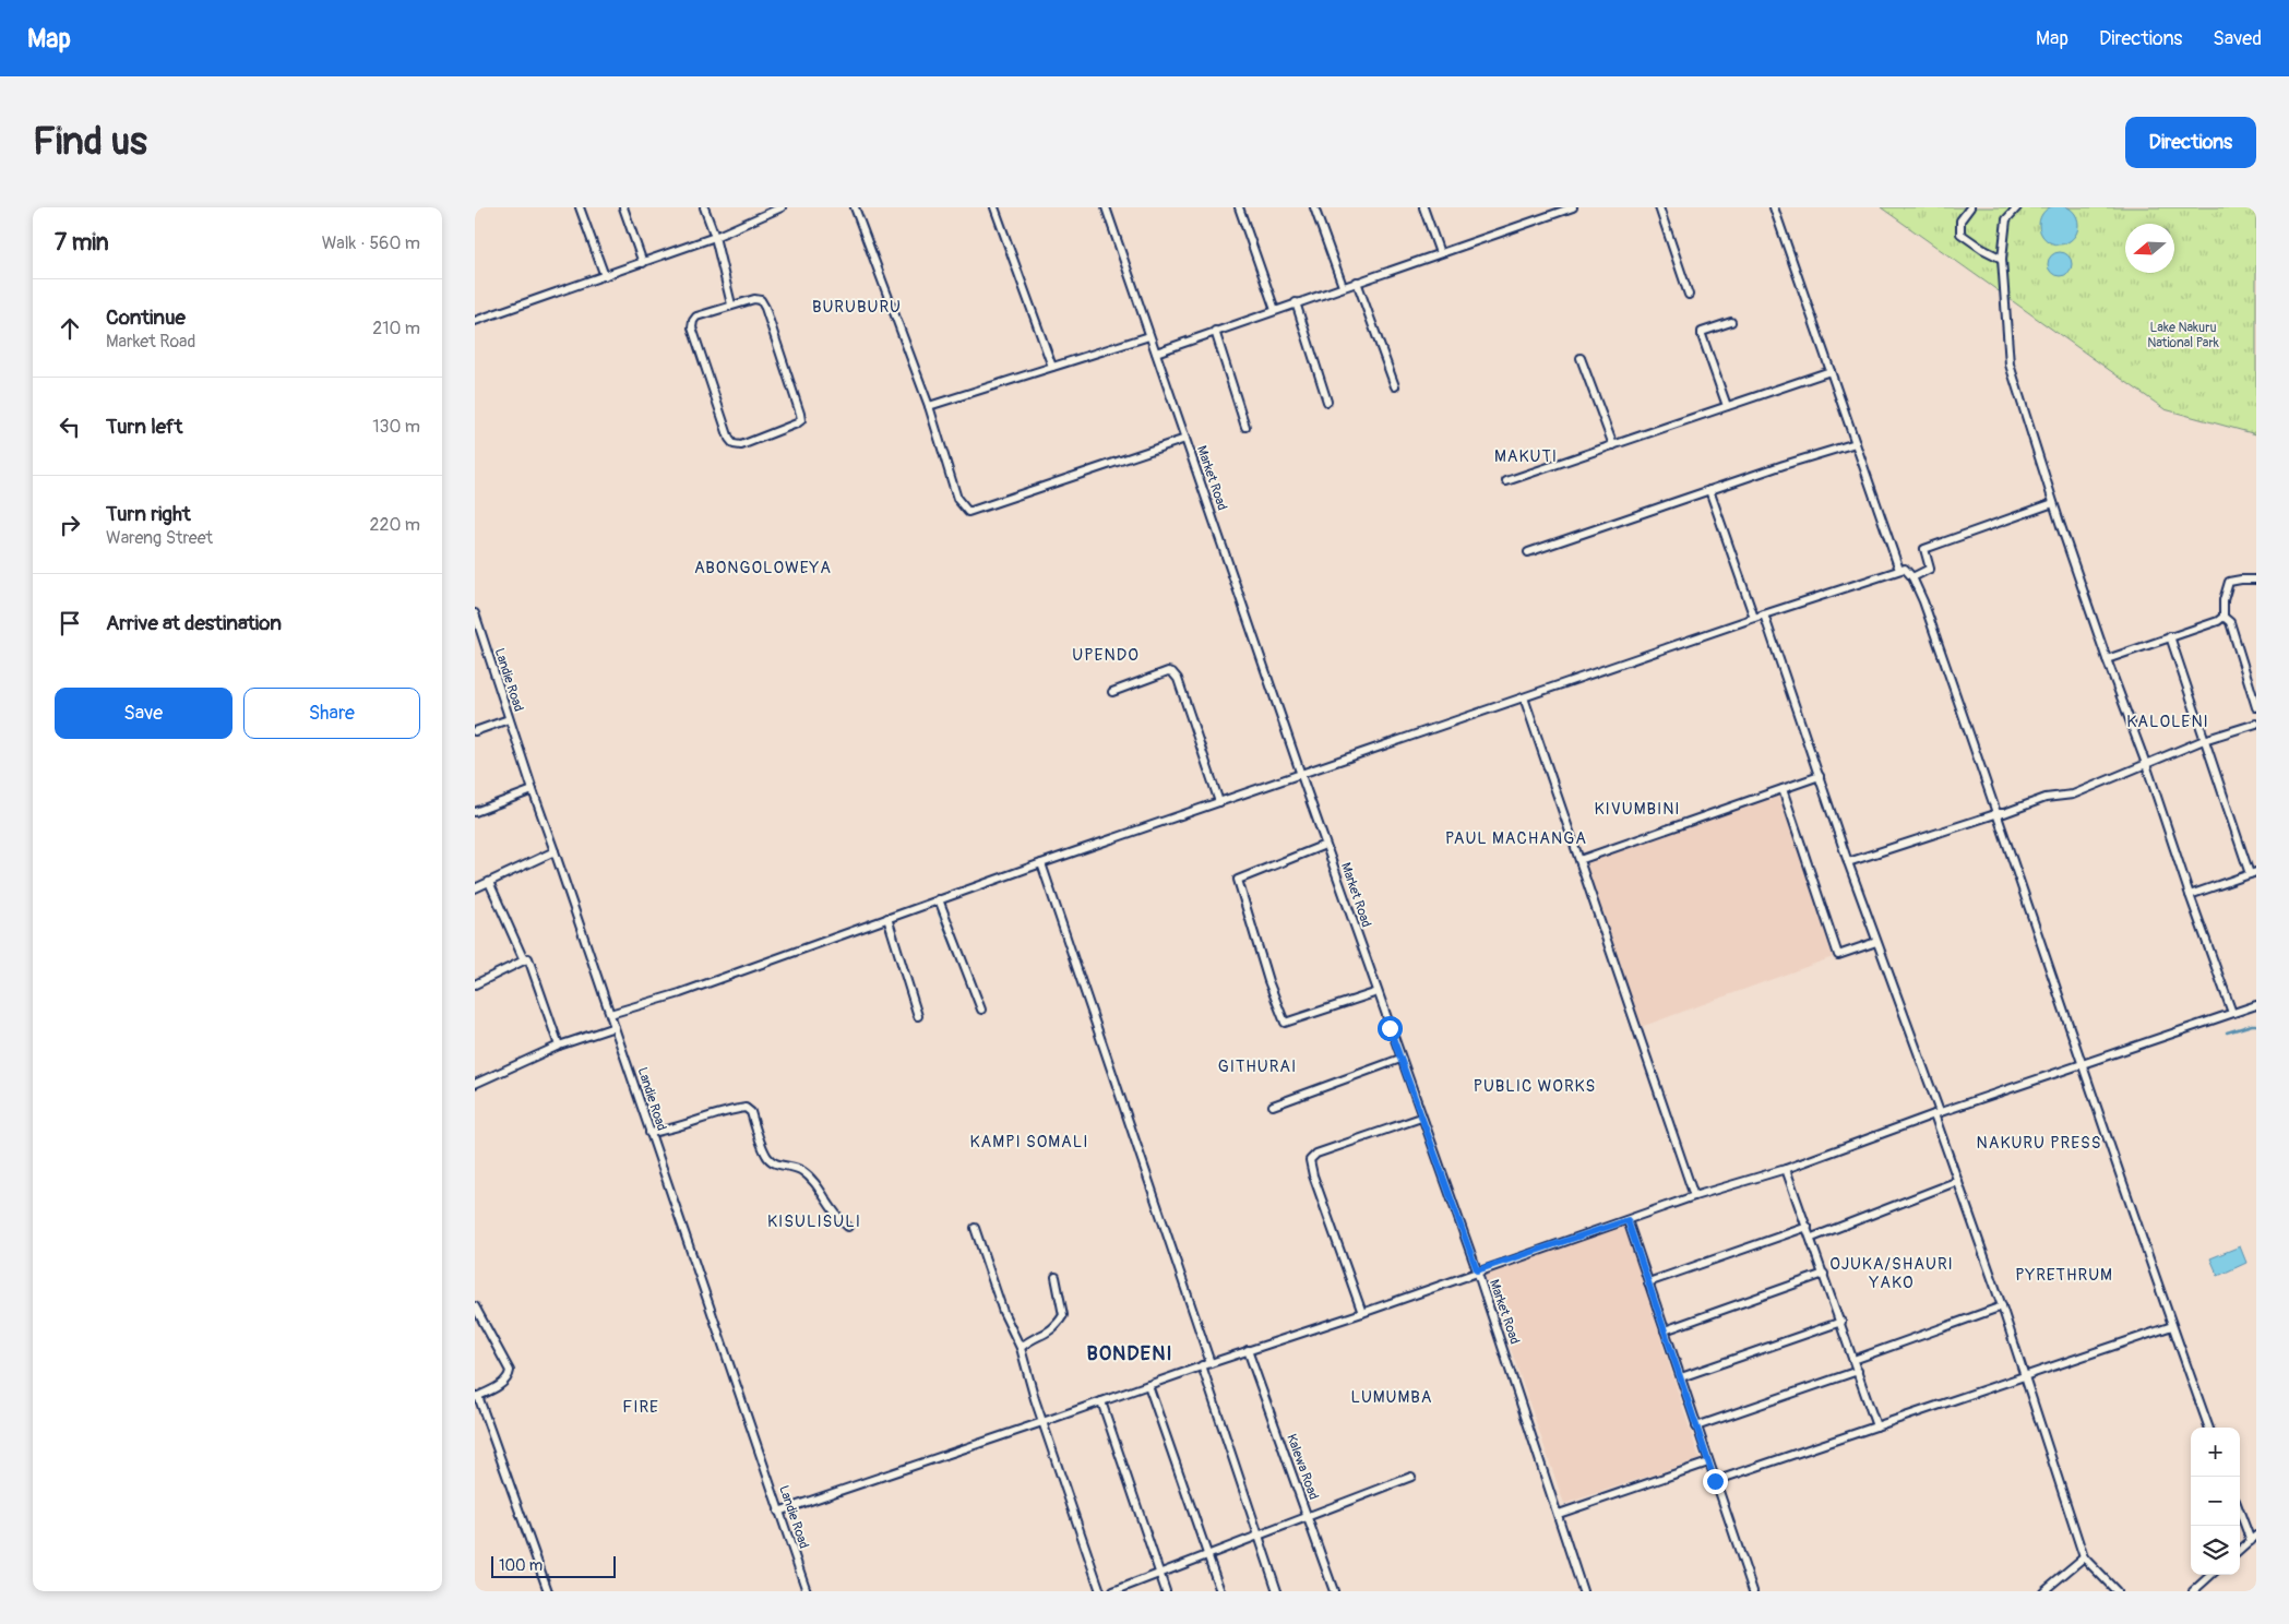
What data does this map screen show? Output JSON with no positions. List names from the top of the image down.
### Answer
{
  "streets": {
    "street": ["Market Road", "Landie Road", "Kalewa Road"]
  },
  "districts": [
    "BURUBURU",
    "MAKUTI",
    "ABONGOLOWEYA",
    "UPENDO",
    "KALOLENI",
    "KIVUMBINI",
    "PAUL MACHANGA",
    "GITHURAI",
    "PUBLIC WORKS",
    "KAMPI SOMALI",
    "NAKURU PRESS",
    "KISULISULI",
    "OJUKA/SHAURI YAKO",
    "PYRETHRUM",
    "BONDENI",
    "LUMUMBA",
    "FIRE"
  ],
  "parks": ["Lake Nakuru National Park"],
  "scale_bar": "100 m",
  "north": "left",
  "page": {
    "header": "Map",
    "nav": ["Map", "Directions", "Saved"],
    "buttons": [
      "Directions",
      ["Save", "Share"]
    ],
    "title": "Find us",
    "heading": ["7 min", "Walk · 560 m"],
    "list": [
      ["Continue", "Market Road", "210 m"],
      ["Turn left", "130 m"],
      ["Turn right", "Wareng Street", "220 m"],
      "Arrive at destination"
    ],
    "map_buttons": ["+", "−"],
    "scale": "100 m"
  }
}
